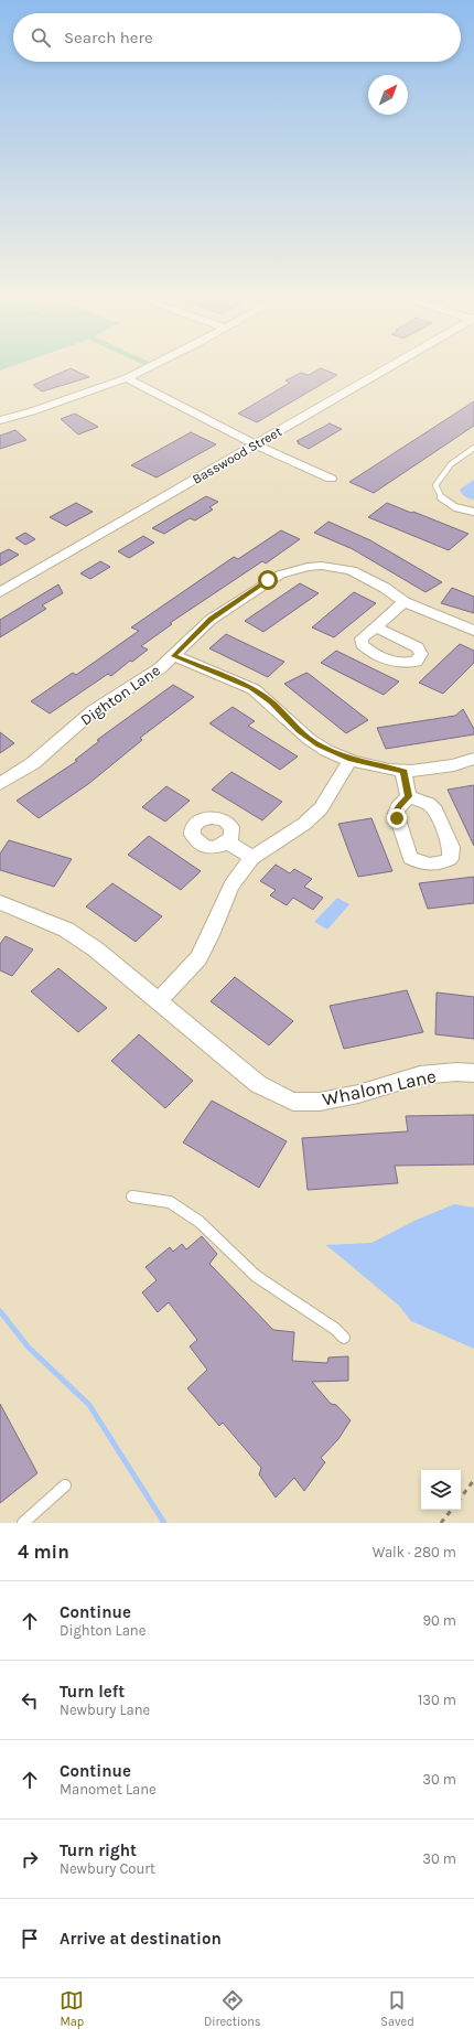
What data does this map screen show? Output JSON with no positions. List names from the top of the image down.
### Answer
{
  "streets": {
    "street": ["Basswood Street", "Dighton Lane", "Whalom Lane"]
  },
  "north": "top right",
  "page": {
    "search": "Search here",
    "heading": ["4 min", "Walk · 280 m"],
    "list": [
      ["Continue", "Dighton Lane", "90 m"],
      ["Turn left", "Newbury Lane", "130 m"],
      ["Continue", "Manomet Lane", "30 m"],
      ["Turn right", "Newbury Court", "30 m"],
      "Arrive at destination"
    ],
    "nav": ["Map", "Directions", "Saved"]
  }
}
